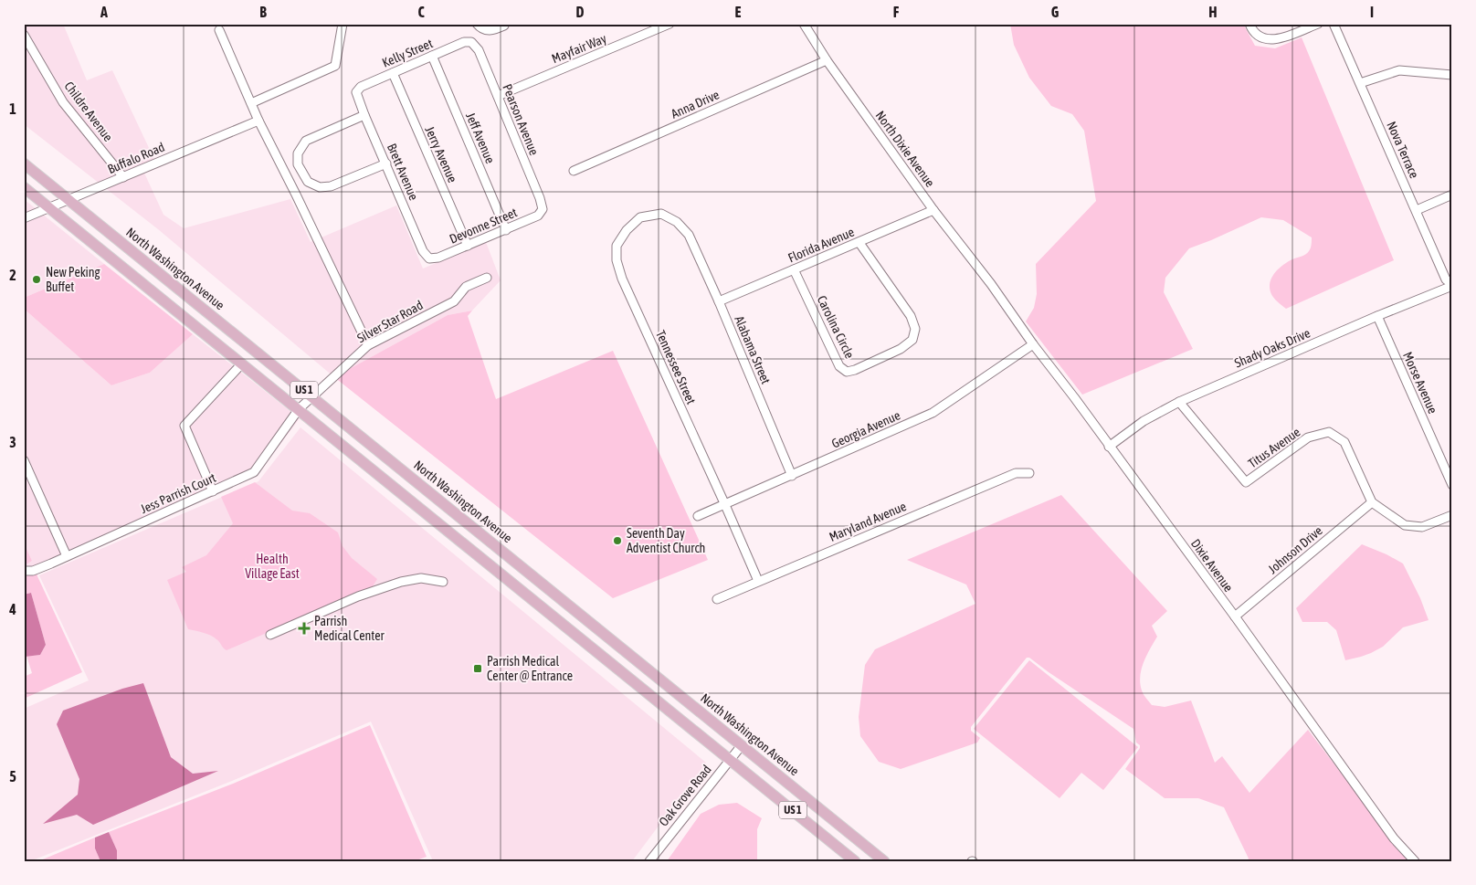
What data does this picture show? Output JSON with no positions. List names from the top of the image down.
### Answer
{
  "streets": {
    "main road": ["North Washington Avenue", "US 1"],
    "street": [
      "Mayfair Way",
      "Kelly Street",
      "Anna Drive",
      "Childre Avenue",
      "Pearson Avenue",
      "Jeff Avenue",
      "North Dixie Avenue",
      "Nova Terrace",
      "Jerry Avenue",
      "Buffalo Road",
      "Brett Avenue",
      "Devonne Street",
      "Florida Avenue",
      "Silver Star Road",
      "Carolina Circle",
      "Shady Oaks Drive",
      "Alabama Street",
      "Tennessee Street",
      "Morse Avenue",
      "Georgia Avenue",
      "Titus Avenue",
      "Jess Parrish Court",
      "Maryland Avenue",
      "Johnson Drive",
      "Dixie Avenue",
      "Oak Grove Road"
    ]
  },
  "crossings": [
    ["Mayfair Way", "Pearson Avenue"],
    ["Kelly Street", "Pearson Avenue"],
    ["Kelly Street", "Jeff Avenue"],
    ["Kelly Street", "Jerry Avenue"],
    ["Kelly Street", "Brett Avenue"],
    ["Anna Drive", "North Dixie Avenue"],
    ["Childre Avenue", "Buffalo Road"],
    ["Pearson Avenue", "Devonne Street"],
    ["Jeff Avenue", "Devonne Street"],
    ["North Dixie Avenue", "Florida Avenue"],
    ["North Dixie Avenue", "Dixie Avenue"],
    ["Nova Terrace", "Shady Oaks Drive"],
    ["Jerry Avenue", "Devonne Street"],
    ["Buffalo Road", "North Washington Avenue"],
    ["Buffalo Road", "US 1"],
    ["Brett Avenue", "Devonne Street"],
    ["Florida Avenue", "Carolina Circle"],
    ["Florida Avenue", "Alabama Street"],
    ["North Washington Avenue", "Silver Star Road"],
    ["North Washington Avenue", "Jess Parrish Court"],
    ["North Washington Avenue", "Oak Grove Road"],
    ["Silver Star Road", "Jess Parrish Court"],
    ["Shady Oaks Drive", "Morse Avenue"],
    ["Shady Oaks Drive", "Titus Avenue"],
    ["Shady Oaks Drive", "Dixie Avenue"],
    ["Alabama Street", "Tennessee Street"],
    ["Alabama Street", "Georgia Avenue"],
    ["Tennessee Street", "Georgia Avenue"],
    ["Tennessee Street", "Maryland Avenue"],
    ["US 1", "Jess Parrish Court"],
    ["US 1", "Oak Grove Road"],
    ["Georgia Avenue", "Dixie Avenue"],
    ["Titus Avenue", "Johnson Drive"],
    ["Johnson Drive", "Dixie Avenue"]
  ],
  "parks": ["Health Village East"],
  "places": {
    "other": ["New Peking Buffet", "Seventh Day Adventist Church"],
    "health": ["Parrish Medical Center"],
    "transit": ["Parrish Medical Center @ Entrance"]
  },
  "grid": {
    "columns": [
      "A",
      "B",
      "C",
      "D",
      "E",
      "F",
      "G",
      "H",
      "I"
    ],
    "rows": [
      "1",
      "2",
      "3",
      "4",
      "5"
    ]
  }
}
